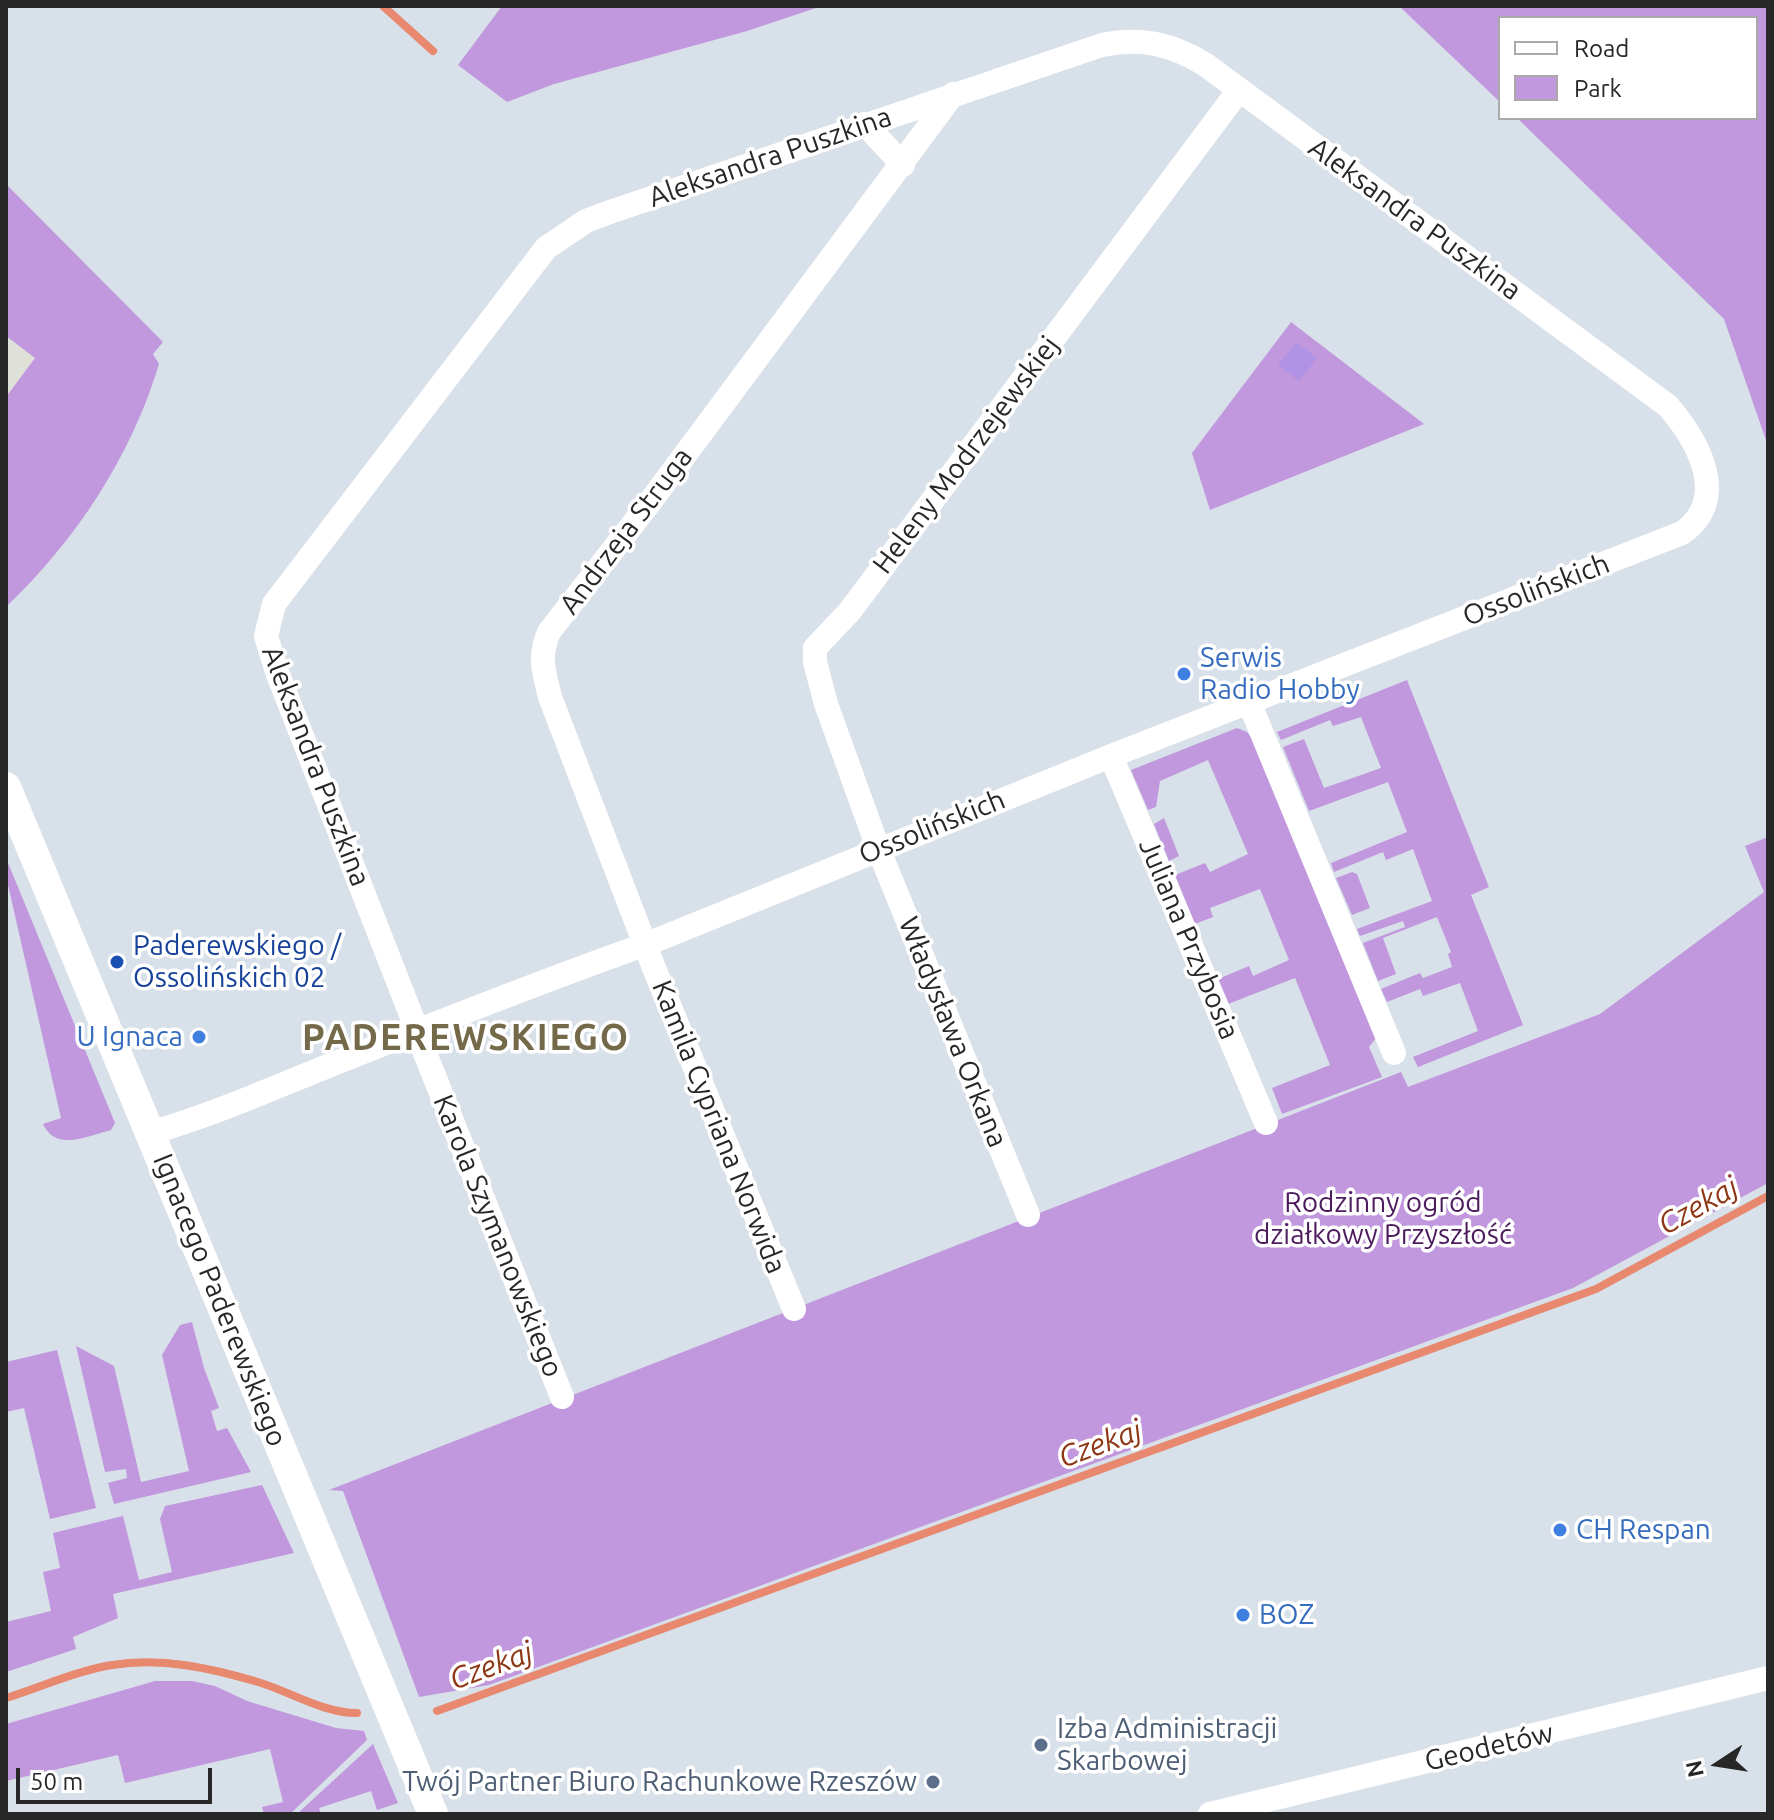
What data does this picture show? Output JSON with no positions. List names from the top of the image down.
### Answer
{
  "streets": {
    "street": [
      "Aleksandra Puszkina",
      "Heleny Modrzejewskiej",
      "Andrzeja Struga",
      "Ossolińskich",
      "Juliana Przybosia",
      "Władysława Orkana",
      "Kamila Cypriana Norwida",
      "Karola Szymanowskiego",
      "Ignacego Paderewskiego",
      "Geodetów"
    ]
  },
  "crossings": [
    ["Aleksandra Puszkina", "Heleny Modrzejewskiej"],
    ["Aleksandra Puszkina", "Andrzeja Struga"],
    ["Aleksandra Puszkina", "Ossolińskich"],
    ["Aleksandra Puszkina", "Karola Szymanowskiego"],
    ["Heleny Modrzejewskiej", "Ossolińskich"],
    ["Heleny Modrzejewskiej", "Władysława Orkana"],
    ["Andrzeja Struga", "Ossolińskich"],
    ["Andrzeja Struga", "Kamila Cypriana Norwida"],
    ["Ossolińskich", "Juliana Przybosia"],
    ["Ossolińskich", "Władysława Orkana"],
    ["Ossolińskich", "Kamila Cypriana Norwida"],
    ["Ossolińskich", "Karola Szymanowskiego"],
    ["Ossolińskich", "Ignacego Paderewskiego"]
  ],
  "districts": ["PADEREWSKIEGO"],
  "water": ["Czekaj"],
  "parks": ["Rodzinny ogród działkowy Przyszłość"],
  "places": [
    "Serwis Radio Hobby",
    "Paderewskiego / Ossolińskich 02",
    "U Ignaca",
    "CH Respan",
    "BOZ",
    "Izba Administracji Skarbowej",
    "Twój Partner Biuro Rachunkowe Rzeszów"
  ],
  "legend": ["Road", "Park"],
  "scale_bar": "50 m",
  "north": "left"
}
